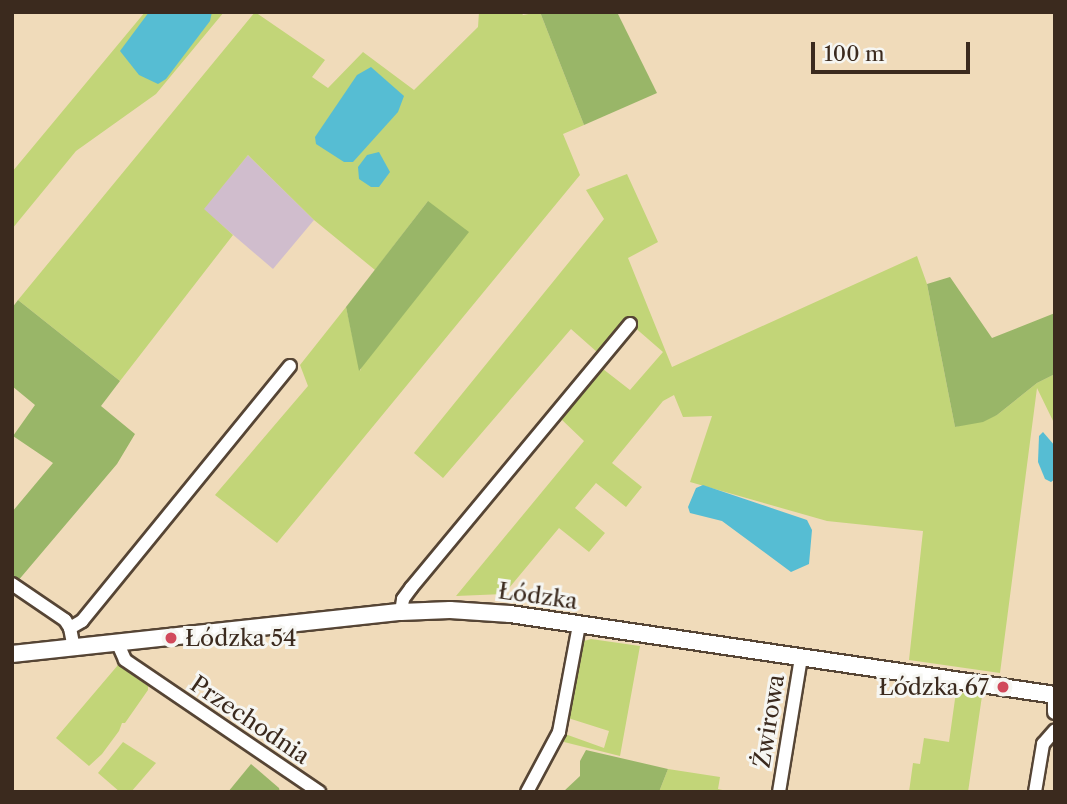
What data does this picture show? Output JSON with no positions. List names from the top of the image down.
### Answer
{
  "streets": {
    "main road": ["Łódzka"],
    "street": ["Przechodnia", "Żwirowa"]
  },
  "crossings": [
    ["Łódzka", "Przechodnia"],
    ["Łódzka", "Żwirowa"]
  ],
  "places": ["Łódzka 54", "Łódzka 67"],
  "scale_bar": "100 m"
}
